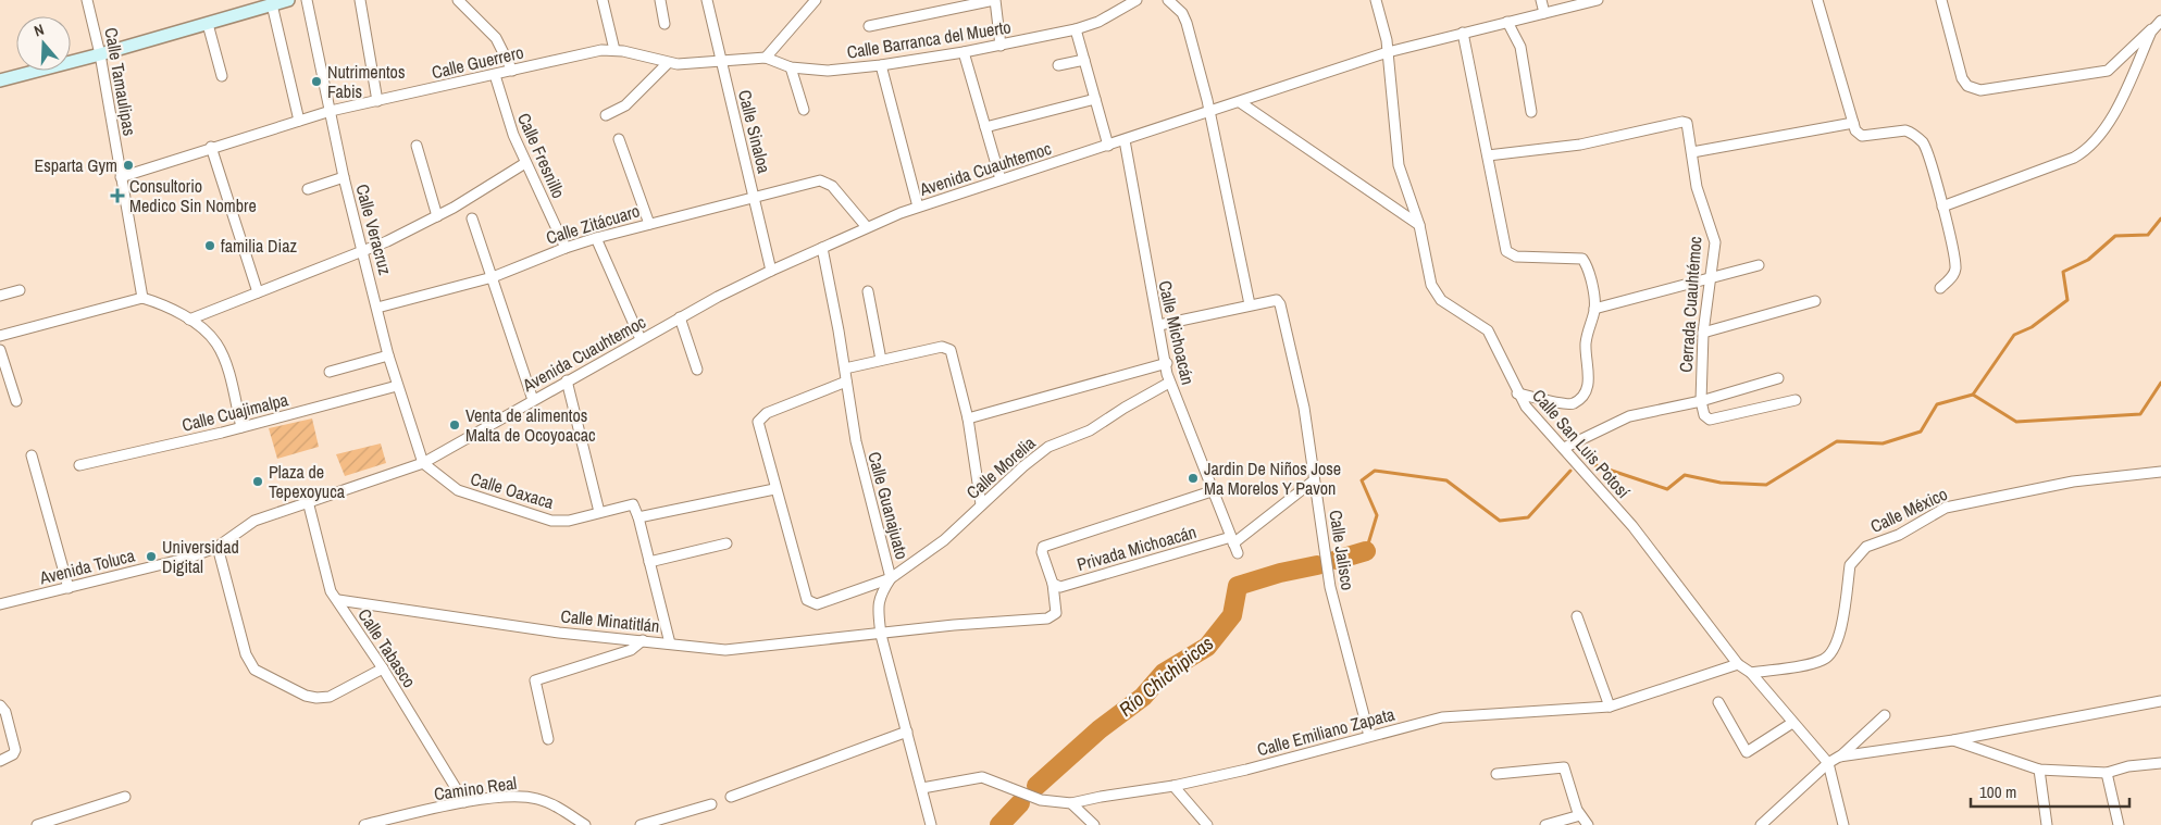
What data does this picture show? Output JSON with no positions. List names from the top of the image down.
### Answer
{
  "streets": {
    "street": [
      "Calle Barranca del Muerto",
      "Calle Guerrero",
      "Calle Tamaulipas",
      "Calle Sinaloa",
      "Calle Fresnillo",
      "Avenida Cuauhtemoc",
      "Calle Zitácuaro",
      "Calle Veracruz",
      "Cerrada Cuauhtémoc",
      "Calle Michoacán",
      "Calle Cuajimalpa",
      "Calle San Luis Potosí",
      "Calle Morelia",
      "Calle Oaxaca",
      "Calle Guanajuato",
      "Calle México",
      "Privada Michoacán",
      "Calle Jalisco",
      "Avenida Toluca",
      "Calle Minatitlán",
      "Calle Tabasco",
      "Calle Emiliano Zapata",
      "Camino Real"
    ]
  },
  "crossings": [
    ["Calle Barranca del Muerto", "Calle Guerrero"],
    ["Calle Barranca del Muerto", "Calle Sinaloa"],
    ["Calle Guerrero", "Calle Tamaulipas"],
    ["Calle Guerrero", "Calle Sinaloa"],
    ["Calle Guerrero", "Calle Fresnillo"],
    ["Calle Guerrero", "Calle Veracruz"],
    ["Calle Sinaloa", "Avenida Cuauhtemoc"],
    ["Calle Sinaloa", "Calle Zitácuaro"],
    ["Calle Fresnillo", "Calle Zitácuaro"],
    ["Avenida Cuauhtemoc", "Calle Zitácuaro"],
    ["Avenida Cuauhtemoc", "Calle Veracruz"],
    ["Avenida Cuauhtemoc", "Calle Michoacán"],
    ["Avenida Cuauhtemoc", "Calle San Luis Potosí"],
    ["Avenida Cuauhtemoc", "Calle Oaxaca"],
    ["Avenida Cuauhtemoc", "Calle Guanajuato"],
    ["Avenida Cuauhtemoc", "Avenida Toluca"],
    ["Calle Zitácuaro", "Calle Veracruz"],
    ["Calle Veracruz", "Calle Cuajimalpa"],
    ["Calle Veracruz", "Calle Oaxaca"],
    ["Calle Veracruz", "Avenida Toluca"],
    ["Calle Michoacán", "Calle Morelia"],
    ["Calle Michoacán", "Privada Michoacán"],
    ["Calle Michoacán", "Calle Jalisco"],
    ["Calle San Luis Potosí", "Calle México"],
    ["Calle San Luis Potosí", "Calle Emiliano Zapata"],
    ["Calle Morelia", "Calle Guanajuato"],
    ["Calle Oaxaca", "Avenida Toluca"],
    ["Calle Guanajuato", "Calle Minatitlán"],
    ["Calle Guanajuato", "Calle Emiliano Zapata"],
    ["Privada Michoacán", "Calle Minatitlán"],
    ["Calle Jalisco", "Calle Emiliano Zapata"],
    ["Avenida Toluca", "Calle Tabasco"],
    ["Calle Minatitlán", "Calle Tabasco"],
    ["Calle Tabasco", "Camino Real"]
  ],
  "water": ["Río Chichipicas"],
  "places": {
    "other": [
      "Nutrimentos Fabis",
      "Esparta Gym",
      "familia Diaz",
      "Venta de alimentos Malta de Ocoyoacac",
      "Jardin De Niños Jose Ma Morelos Y Pavon",
      "Plaza de Tepexoyuca",
      "Universidad Digital"
    ],
    "health": ["Consultorio Medico Sin Nombre"]
  },
  "scale_bar": "100 m",
  "north": "top"
}
